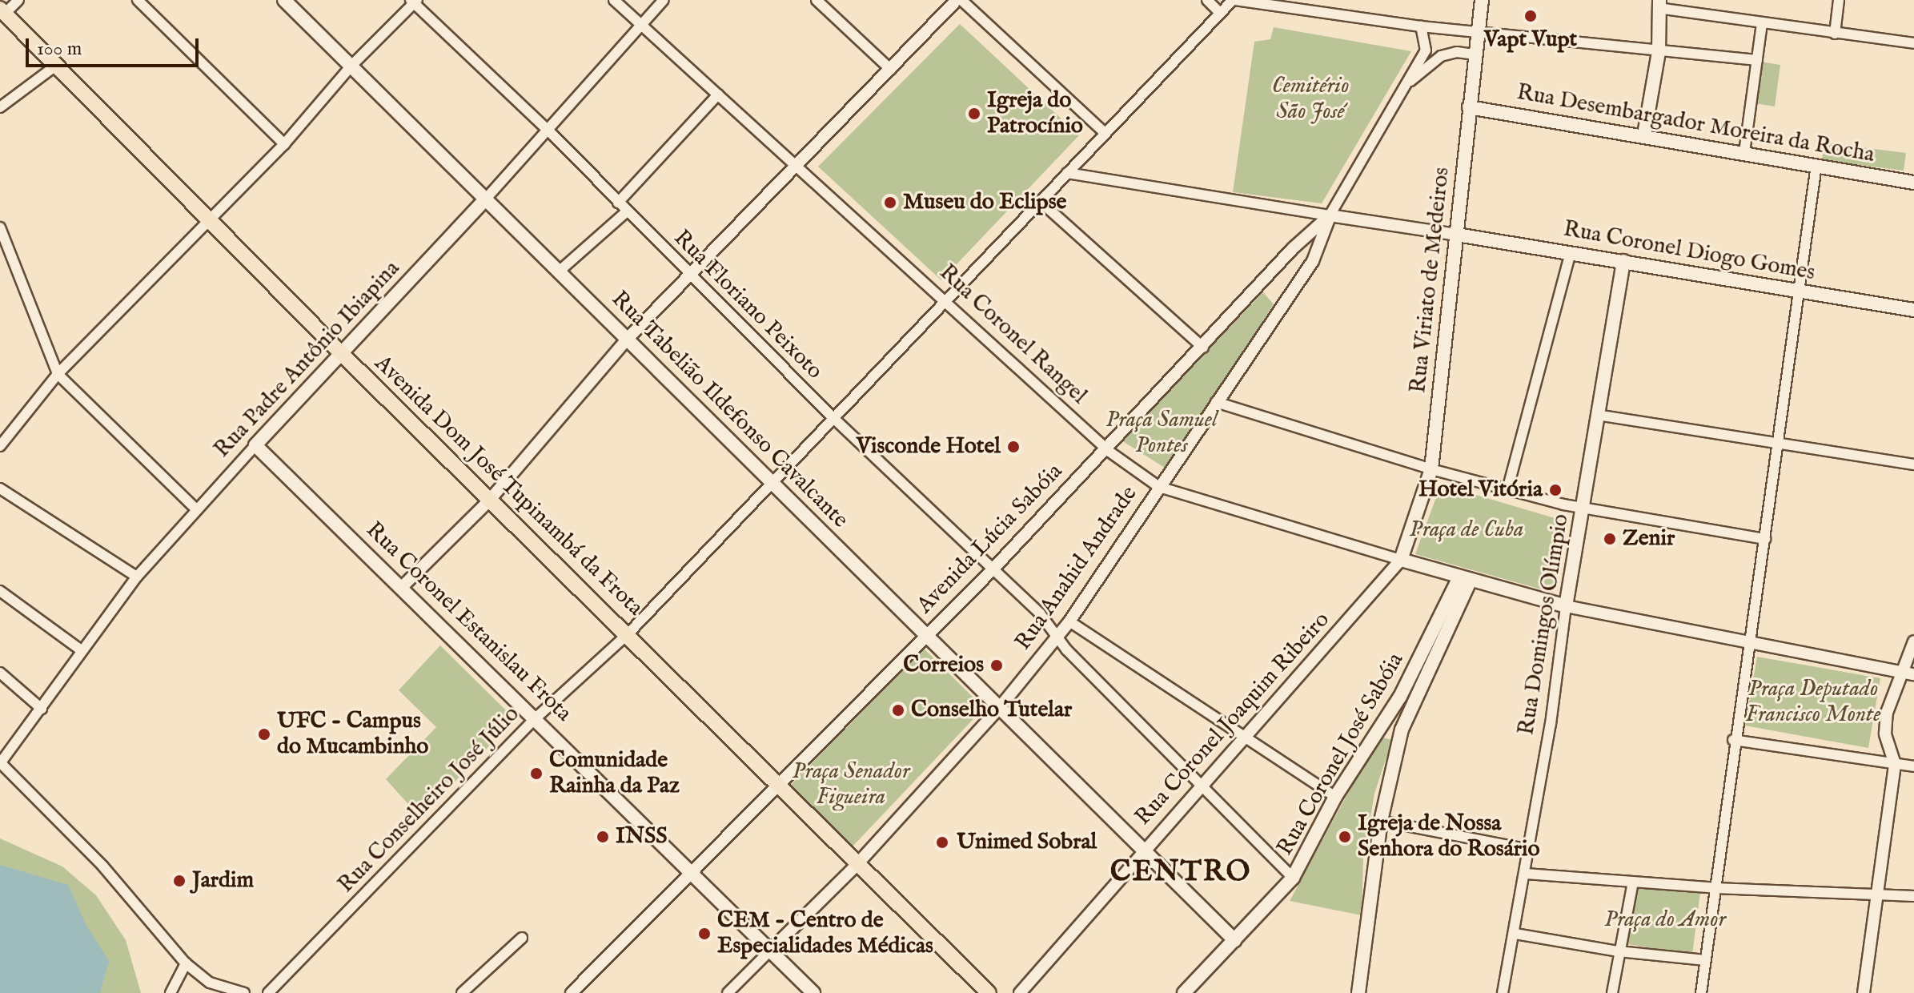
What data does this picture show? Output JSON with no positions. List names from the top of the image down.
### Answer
{
  "streets": {
    "main road": [
      "Rua Desembargador Moreira da Rocha",
      "Rua Coronel Diogo Gomes",
      "Rua Viriato de Medeiros",
      "Rua Coronel Rangel",
      "Rua Padre Antônio Ibiapina",
      "Rua Tabelião Ildefonso Cavalcante",
      "Avenida Dom José Tupinambá da Frota",
      "Rua Coronel Estanislau Frota",
      "Rua Domingos Olímpio",
      "Rua Coronel José Sabóia"
    ],
    "street": [
      "Rua Floriano Peixoto",
      "Avenida Lúcia Sabóia",
      "Rua Anahid Andrade",
      "Rua Coronel Joaquim Ribeiro",
      "Rua Conselheiro José Júlio"
    ]
  },
  "crossings": [
    ["Rua Desembargador Moreira da Rocha", "Rua Viriato de Medeiros"],
    ["Rua Coronel Diogo Gomes", "Rua Viriato de Medeiros"],
    ["Rua Coronel Diogo Gomes", "Rua Domingos Olímpio"],
    ["Rua Viriato de Medeiros", "Rua Coronel Rangel"],
    ["Rua Viriato de Medeiros", "Avenida Lúcia Sabóia"],
    ["Rua Viriato de Medeiros", "Rua Coronel Joaquim Ribeiro"],
    ["Rua Floriano Peixoto", "Rua Padre Antônio Ibiapina"],
    ["Rua Floriano Peixoto", "Avenida Lúcia Sabóia"],
    ["Rua Floriano Peixoto", "Rua Anahid Andrade"],
    ["Rua Floriano Peixoto", "Rua Coronel Joaquim Ribeiro"],
    ["Rua Floriano Peixoto", "Rua Coronel José Sabóia"],
    ["Rua Floriano Peixoto", "Rua Conselheiro José Júlio"],
    ["Rua Coronel Rangel", "Rua Padre Antônio Ibiapina"],
    ["Rua Coronel Rangel", "Avenida Lúcia Sabóia"],
    ["Rua Coronel Rangel", "Rua Anahid Andrade"],
    ["Rua Coronel Rangel", "Rua Domingos Olímpio"],
    ["Rua Coronel Rangel", "Rua Coronel Joaquim Ribeiro"],
    ["Rua Coronel Rangel", "Rua Coronel José Sabóia"],
    ["Rua Coronel Rangel", "Rua Conselheiro José Júlio"],
    ["Rua Padre Antônio Ibiapina", "Rua Tabelião Ildefonso Cavalcante"],
    ["Rua Padre Antônio Ibiapina", "Avenida Dom José Tupinambá da Frota"],
    ["Rua Padre Antônio Ibiapina", "Rua Coronel Estanislau Frota"],
    ["Rua Tabelião Ildefonso Cavalcante", "Avenida Lúcia Sabóia"],
    ["Rua Tabelião Ildefonso Cavalcante", "Rua Anahid Andrade"],
    ["Rua Tabelião Ildefonso Cavalcante", "Rua Coronel Joaquim Ribeiro"],
    ["Rua Tabelião Ildefonso Cavalcante", "Rua Coronel José Sabóia"],
    ["Rua Tabelião Ildefonso Cavalcante", "Rua Conselheiro José Júlio"],
    ["Avenida Dom José Tupinambá da Frota", "Avenida Lúcia Sabóia"],
    ["Avenida Dom José Tupinambá da Frota", "Rua Anahid Andrade"],
    ["Avenida Dom José Tupinambá da Frota", "Rua Conselheiro José Júlio"],
    ["Avenida Lúcia Sabóia", "Rua Anahid Andrade"],
    ["Avenida Lúcia Sabóia", "Rua Coronel Estanislau Frota"],
    ["Rua Anahid Andrade", "Rua Coronel Estanislau Frota"],
    ["Rua Coronel Estanislau Frota", "Rua Conselheiro José Júlio"]
  ],
  "districts": ["CENTRO"],
  "parks": [
    "Cemitério São José",
    "Praça Samuel Pontes",
    "Praça de Cuba",
    "Praça Deputado Francisco Monte",
    "Praça Senador Figueira",
    "Praça do Amor"
  ],
  "places": [
    "Vapt Vupt",
    "Igreja do Patrocínio",
    "Museu do Eclipse",
    "Visconde Hotel",
    "Hotel Vitória",
    "Zenir",
    "Correios",
    "Conselho Tutelar",
    "UFC - Campus do Mucambinho",
    "Comunidade Rainha da Paz",
    "INSS",
    "Igreja de Nossa Senhora do Rosário",
    "Unimed Sobral",
    "Jardim",
    "CEM - Centro de Especialidades Médicas"
  ],
  "scale_bar": "100 m"
}
